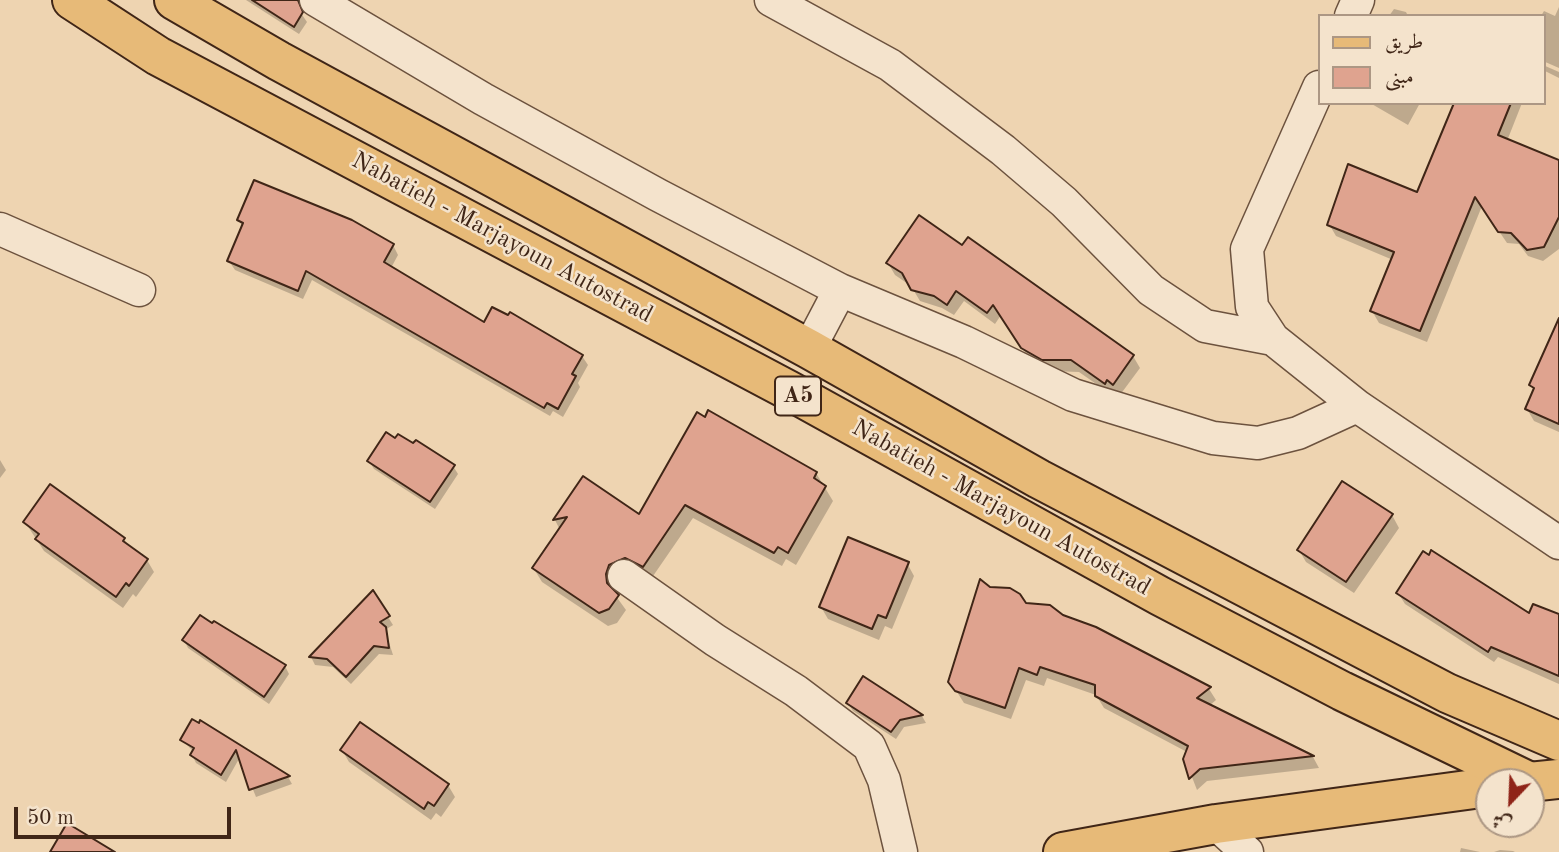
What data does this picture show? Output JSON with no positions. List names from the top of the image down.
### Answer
{
  "streets": {
    "main road": ["Nabatieh - Marjayoun Autostrad", "A5"]
  },
  "legend": ["طريق", "مبنى"],
  "scale_bar": "50 m",
  "north": "bottom left"
}
